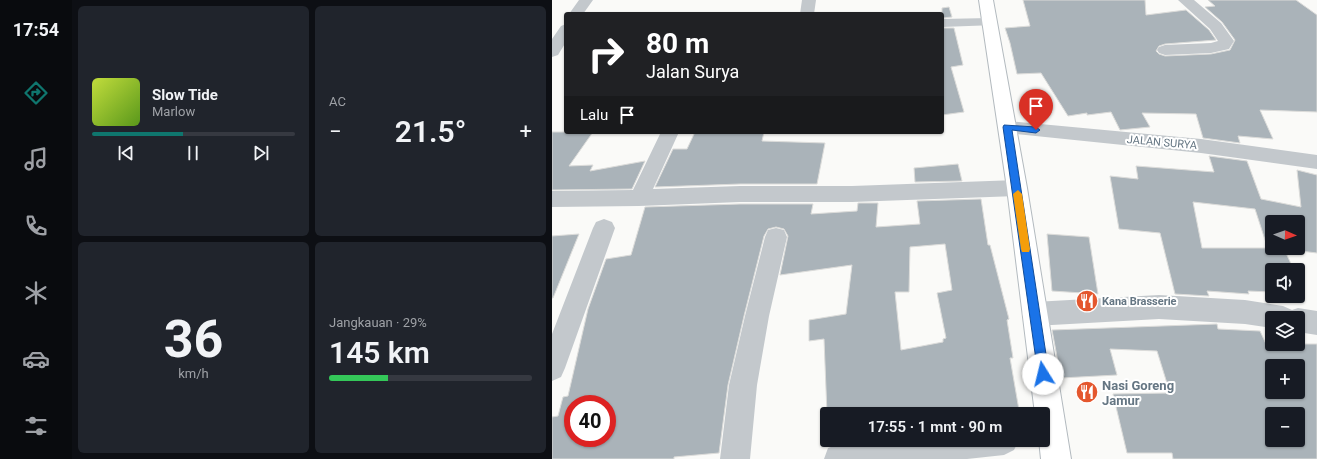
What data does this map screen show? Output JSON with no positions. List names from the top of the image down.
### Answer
{
  "streets": {
    "street": ["JALAN SURYA"]
  },
  "places": {
    "restaurant": ["Kana Brasserie", "Nasi Goreng Jamur"]
  },
  "north": "right",
  "page": {
    "tabs": "17:54",
    "tile": [
      "AC",
      ["36", "km/h"],
      ["Jangkauan · 29%", "145 km"]
    ],
    "turn": ["80 m", "Jalan Surya"],
    "song": ["Slow Tide", "Marlow"],
    "then": "Lalu",
    "heat": ["−", "21.5°", "+"],
    "map_buttons": ["+", "−"],
    "limit": "40",
    "trip": "17:55 · 1 mnt · 90 m"
  }
}
